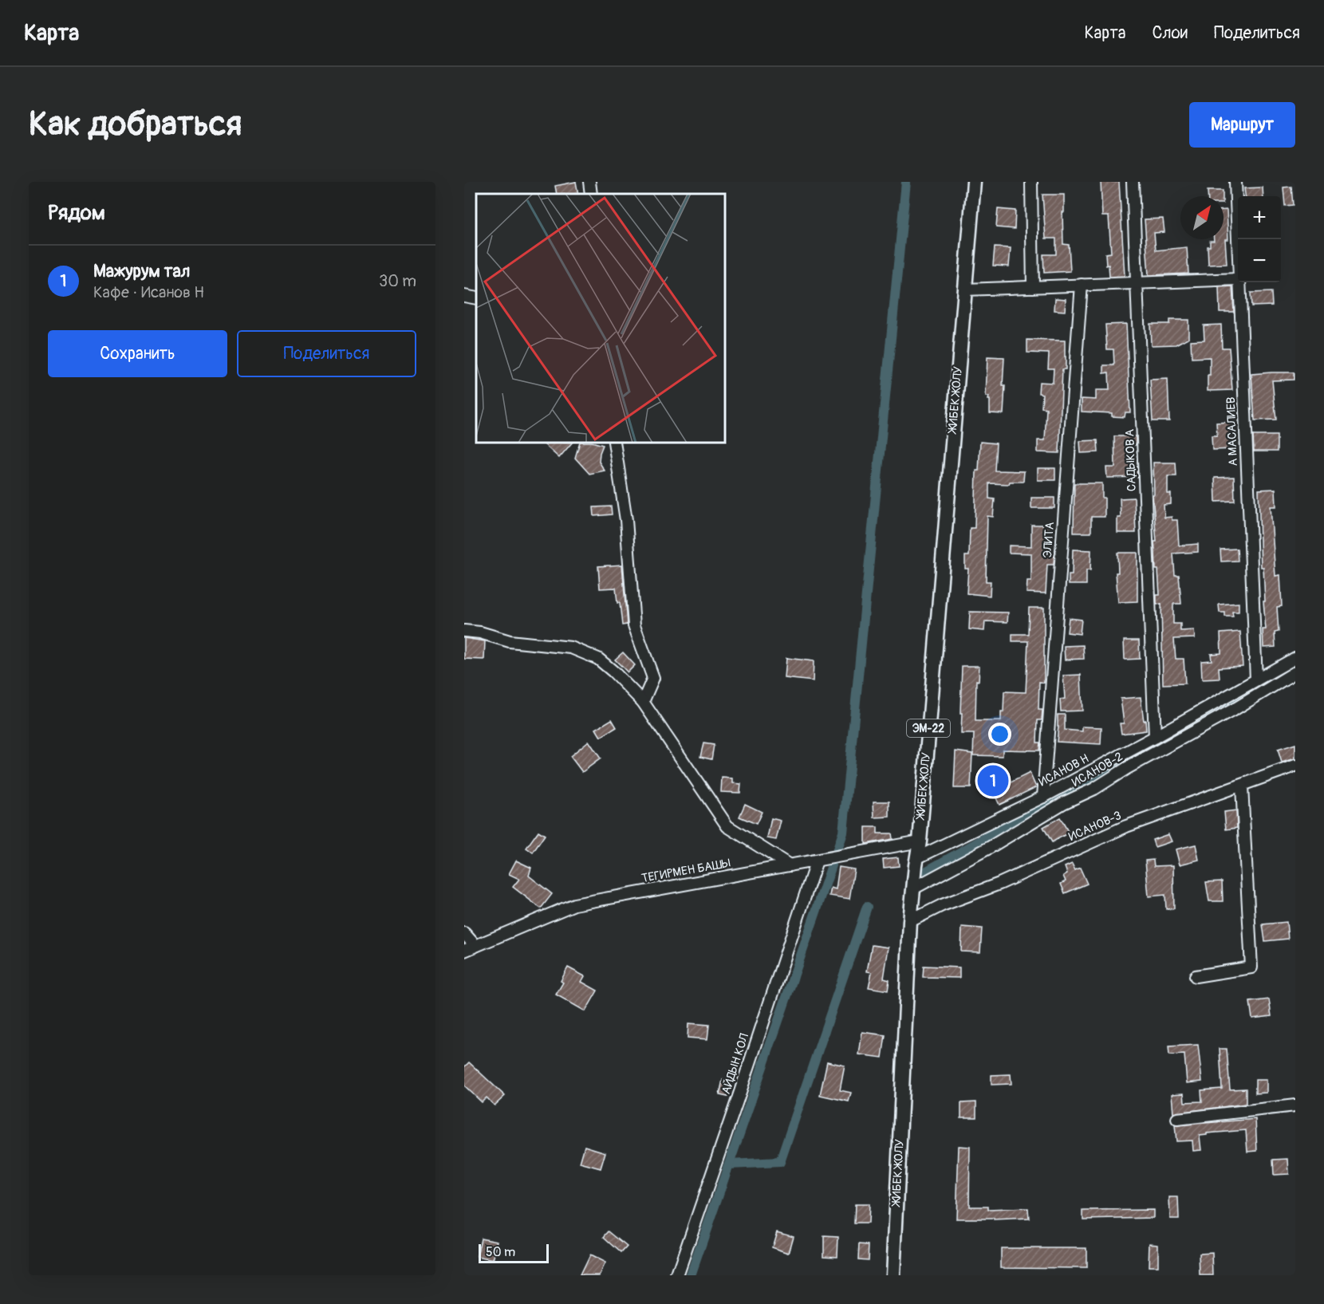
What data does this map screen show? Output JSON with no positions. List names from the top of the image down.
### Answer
{
  "streets": {
    "main road": ["ЖИБЕК ЖОЛУ", "ЭМ-22"],
    "street": [
      "А МАСАЛИЕВ",
      "САДЫКОВ А",
      "ЭЛИТА",
      "ИСАНОВ-2",
      "ИСАНОВ Н",
      "ИСАНОВ-3",
      "ТЕГИРМЕН БАШЫ",
      "АЙДЫН КОЛ"
    ]
  },
  "crossings": [
    ["ЖИБЕК ЖОЛУ", "ИСАНОВ-2"],
    ["ЖИБЕК ЖОЛУ", "ИСАНОВ Н"],
    ["ЖИБЕК ЖОЛУ", "ИСАНОВ-3"],
    ["ЖИБЕК ЖОЛУ", "ТЕГИРМЕН БАШЫ"],
    ["А МАСАЛИЕВ", "ИСАНОВ Н"],
    ["САДЫКОВ А", "ИСАНОВ Н"],
    ["ЭЛИТА", "ИСАНОВ Н"],
    ["ТЕГИРМЕН БАШЫ", "АЙДЫН КОЛ"]
  ],
  "scale_bar": "50 m",
  "north": "top right",
  "page": {
    "header": "Карта",
    "nav": ["Карта", "Слои", "Поделиться"],
    "buttons": [
      "Маршрут",
      ["Сохранить", "Поделиться"]
    ],
    "title": "Как добраться",
    "heading": "Рядом",
    "map_buttons": ["+", "−"],
    "list": [
      {
        "mark": "1",
        "name": "Мажурум тал",
        "note": "Кафе · Исанов Н",
        "value": "30 m"
      }
    ],
    "pins": "1",
    "scale": "50 m"
  }
}
